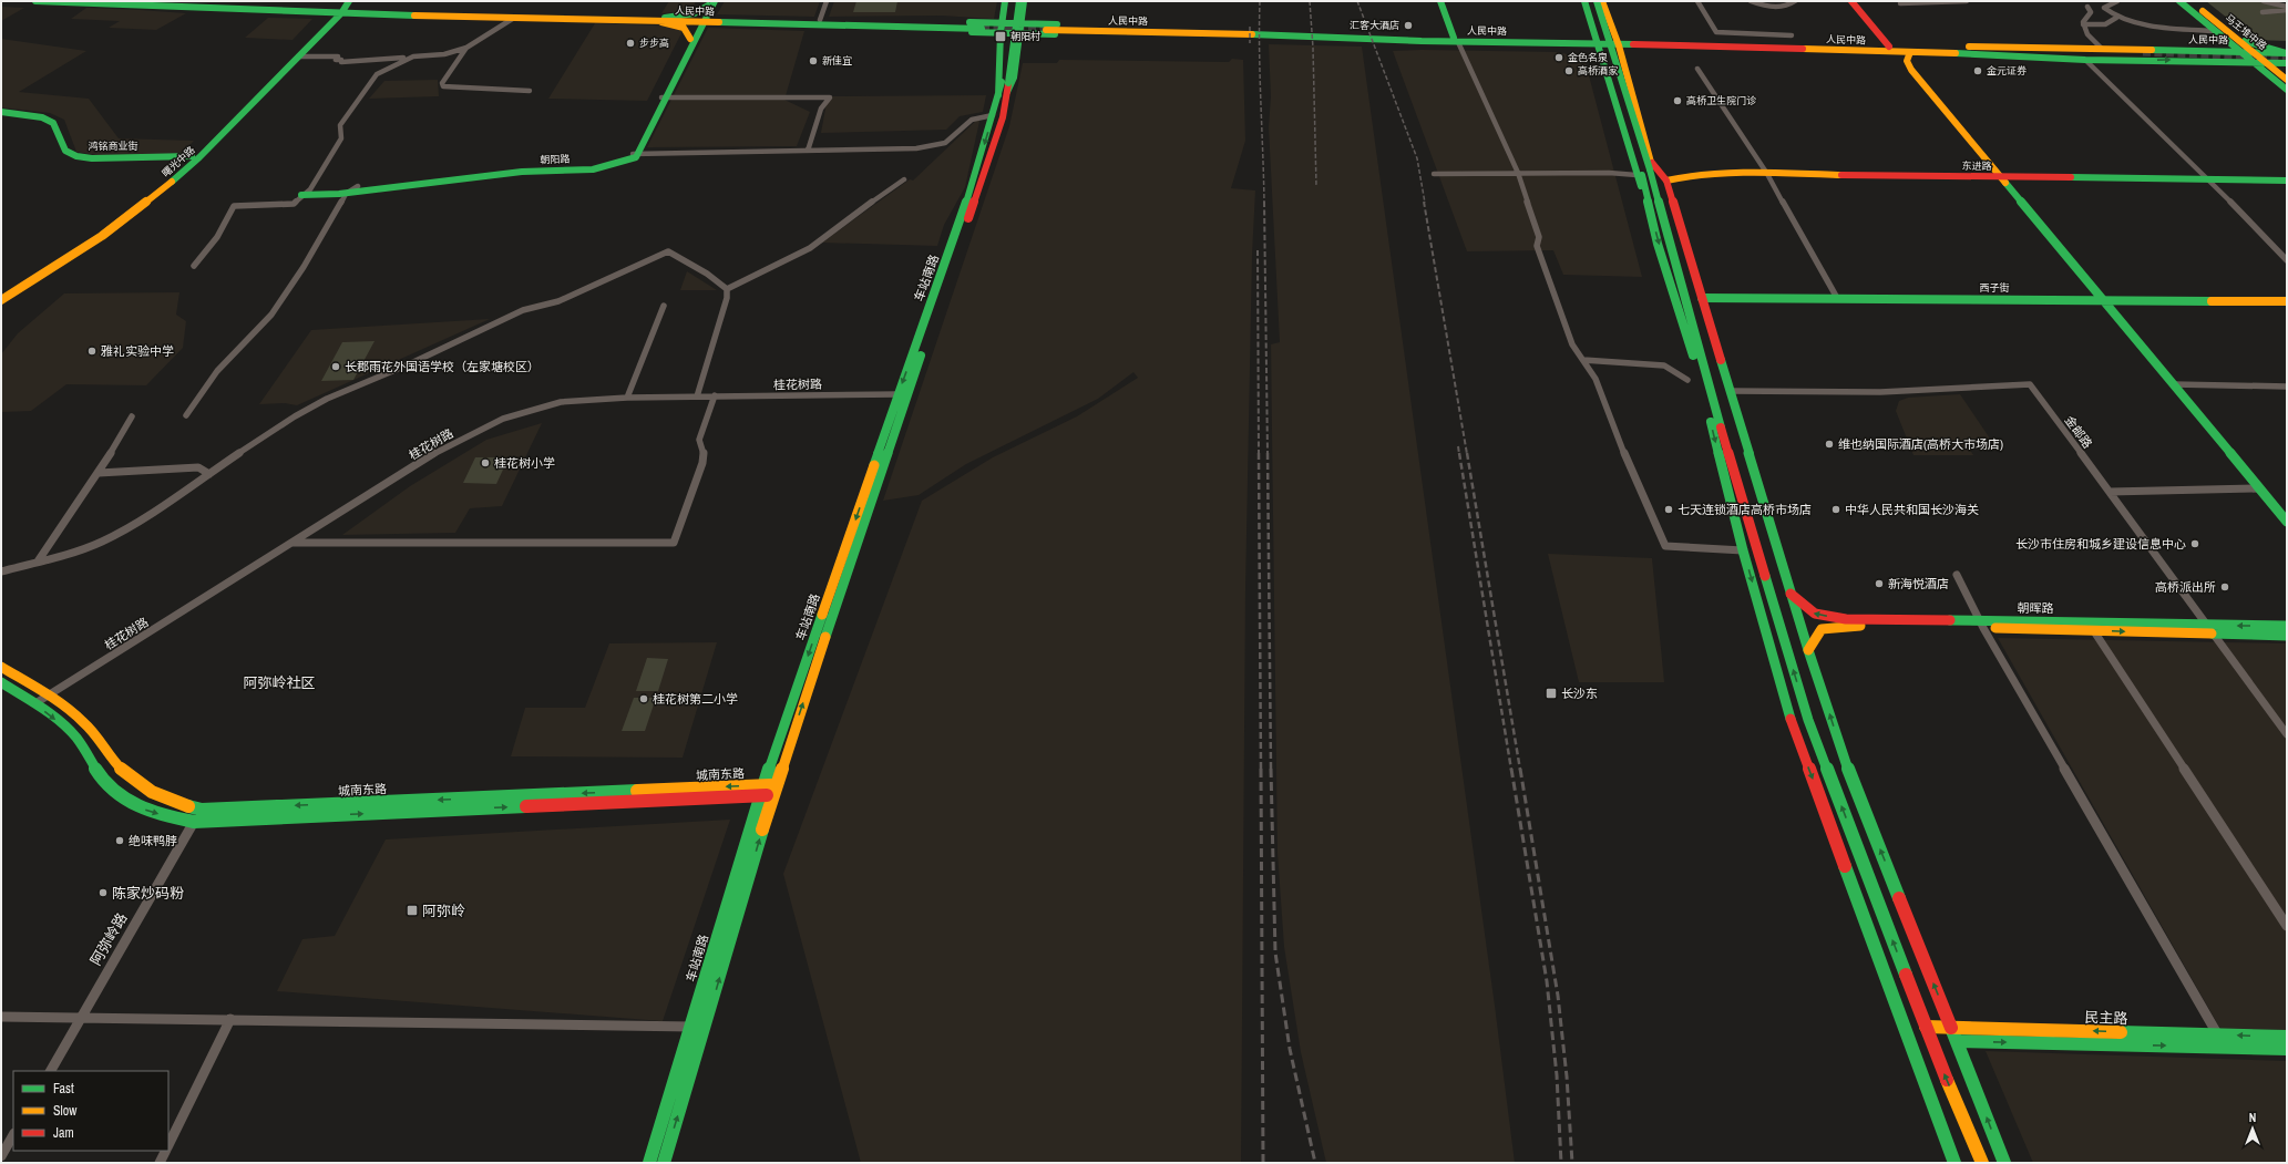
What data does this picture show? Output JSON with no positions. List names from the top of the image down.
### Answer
{
  "streets": {
    "main road": [
      "人民中路",
      "马王堆中路",
      "鸿铭商业街",
      "朝阳路",
      "曙光中路",
      "东进路",
      "车站南路",
      "西子街",
      "朝晖路",
      "城南东路",
      "民主路"
    ],
    "street": ["桂花树路", "金邮路", "阿弥岭路"]
  },
  "crossings": [
    ["人民中路", "马王堆中路"],
    ["人民中路", "曙光中路"],
    ["鸿铭商业街", "曙光中路"],
    ["车站南路", "桂花树路"],
    ["车站南路", "城南东路"],
    ["桂花树路", "城南东路"],
    ["金邮路", "朝晖路"],
    ["城南东路", "阿弥岭路"]
  ],
  "districts": ["阿弥岭社区"],
  "places": {
    "other": [
      "汇客大酒店",
      "步步高",
      "金色名泉",
      "新佳宜",
      "高桥酒家",
      "金元证券",
      "高桥卫生院门诊",
      "雅礼实验中学",
      "长郡雨花外国语学校（左家塘校区）",
      "维也纳国际酒店(高桥大市场店)",
      "桂花树小学",
      "七天连锁酒店高桥市场店",
      "中华人民共和国长沙海关",
      "长沙市住房和城乡建设信息中心",
      "新海悦酒店",
      "高桥派出所",
      "桂花树第二小学",
      "绝味鸭脖",
      "陈家炒码粉"
    ],
    "transit": ["朝阳村", "长沙东", "阿弥岭"]
  },
  "legend": ["Fast", "Slow", "Jam"],
  "north": "top"
}
